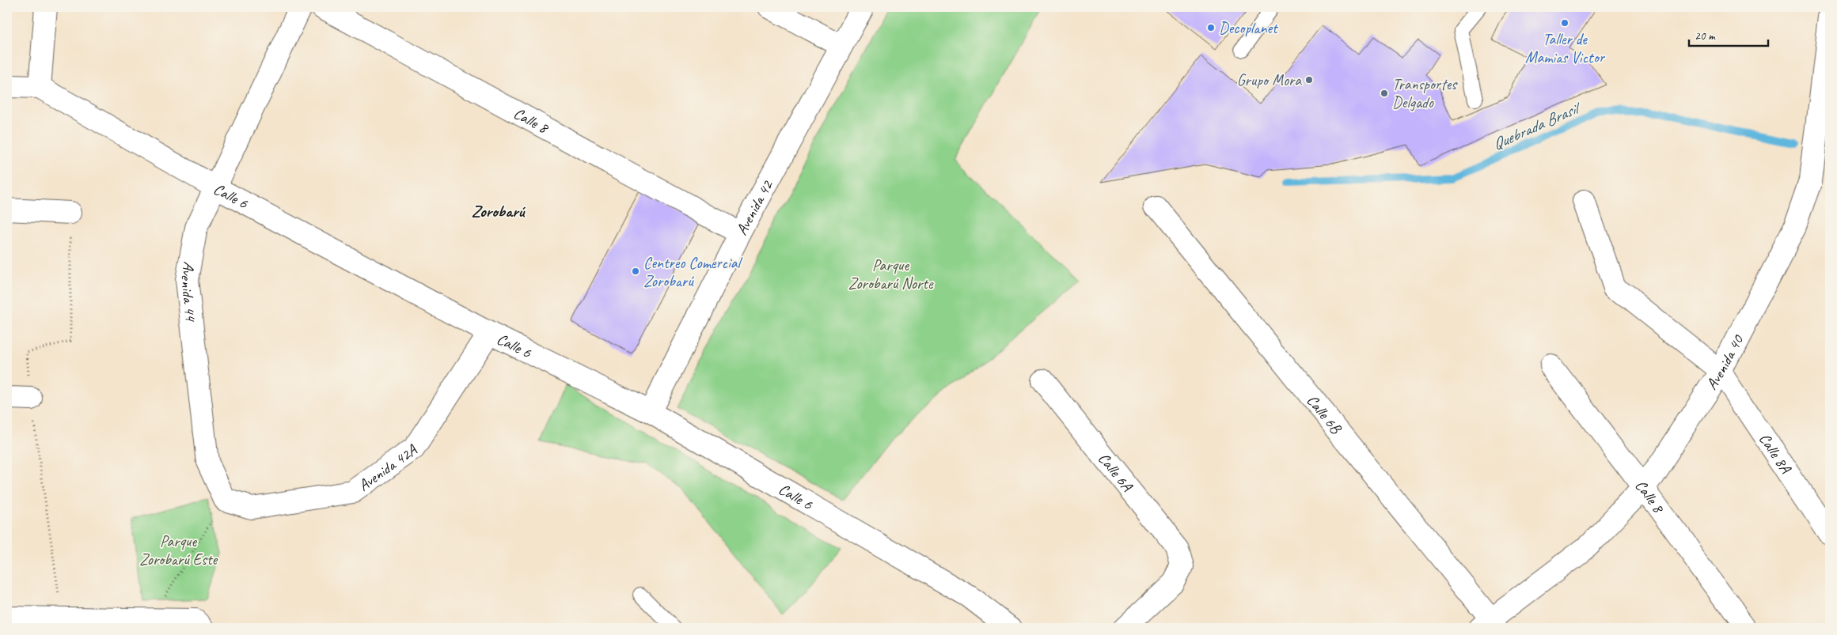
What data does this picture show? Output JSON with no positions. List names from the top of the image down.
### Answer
{
  "streets": {
    "street": [
      "Calle 8",
      "Calle 6",
      "Avenida 42",
      "Avenida 44",
      "Avenida 40",
      "Calle 6B",
      "Calle 8A",
      "Avenida 42A",
      "Calle 6A"
    ]
  },
  "crossings": [
    ["Calle 8", "Avenida 42"],
    ["Calle 8", "Avenida 40"],
    ["Calle 6", "Avenida 42"],
    ["Calle 6", "Avenida 44"],
    ["Calle 6", "Avenida 42A"],
    ["Avenida 44", "Avenida 42A"],
    ["Avenida 40", "Calle 6B"],
    ["Avenida 40", "Calle 8A"]
  ],
  "districts": ["Zorobarú"],
  "water": ["Quebrada Brasil"],
  "parks": ["Parque Zorobarú Norte", "Parque Zorobarú Este"],
  "places": [
    "Taller de Mamias Victor",
    "Decoplanet",
    "Grupo Mora",
    "Transportes Delgado",
    "Centreo Comercial Zorobarú"
  ],
  "scale_bar": "20 m"
}
